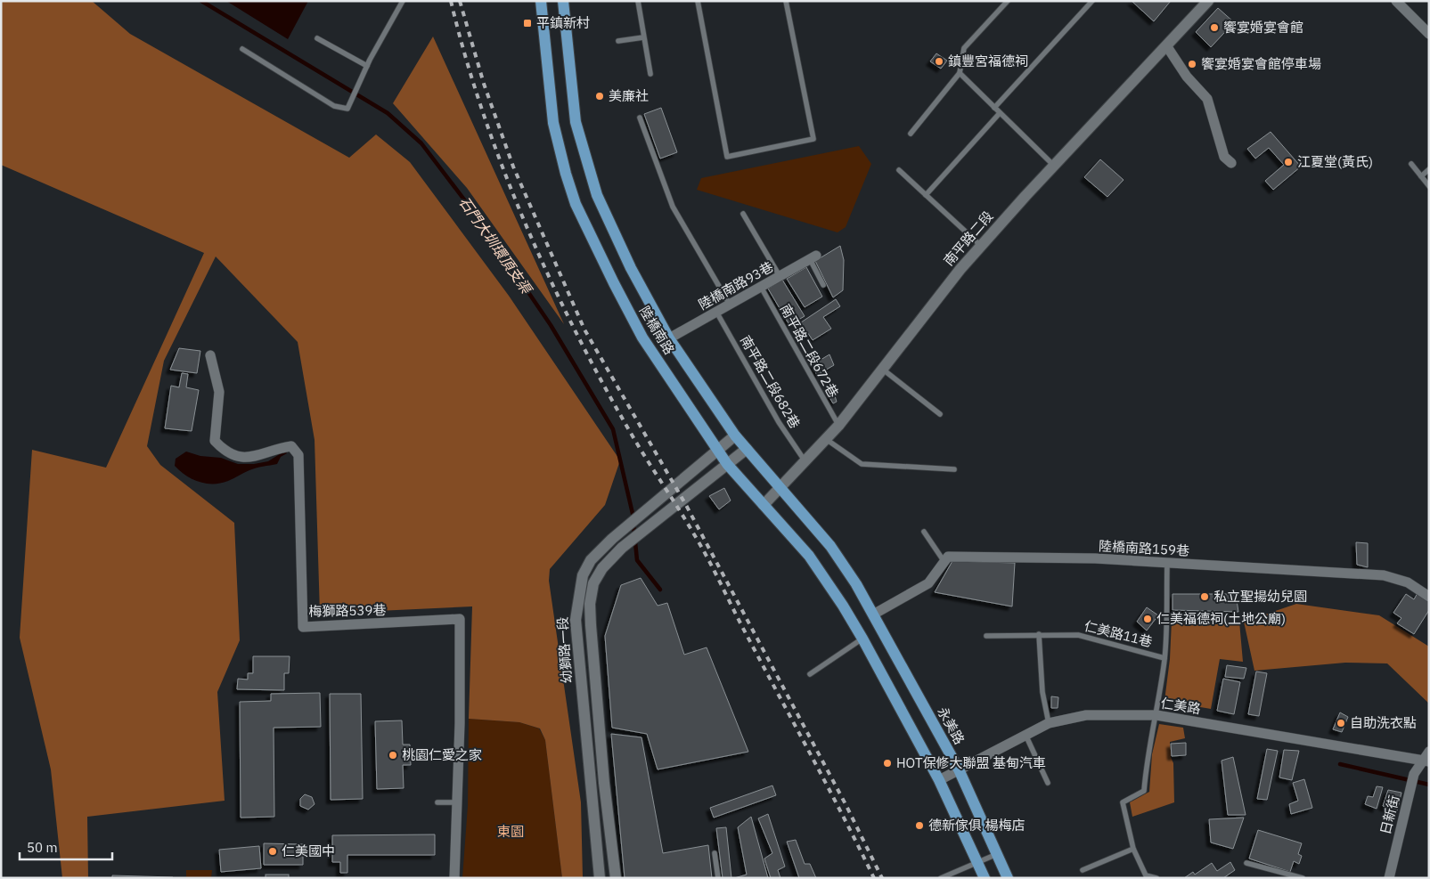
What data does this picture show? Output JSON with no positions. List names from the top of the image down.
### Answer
{
  "streets": {
    "main road": ["陸橋南路", "永美路"],
    "street": [
      "南平路二段",
      "陸橋南路93巷",
      "陸橋南路159巷",
      "梅獅路539巷",
      "幼獅路一段",
      "仁美路",
      "日新街"
    ],
    "lane": ["南平路二段672巷", "南平路二段682巷", "仁美路11巷"]
  },
  "crossings": [
    ["南平路二段", "陸橋南路"],
    ["南平路二段", "南平路二段672巷"],
    ["南平路二段", "南平路二段682巷"],
    ["陸橋南路93巷", "陸橋南路"],
    ["陸橋南路93巷", "南平路二段672巷"],
    ["陸橋南路93巷", "南平路二段682巷"],
    ["陸橋南路", "幼獅路一段"],
    ["陸橋南路", "永美路"],
    ["仁美路", "永美路"],
    ["仁美路", "日新街"]
  ],
  "water": ["石門大圳環頂支渠"],
  "parks": ["東園"],
  "places": {
    "transit": ["平鎮新村"],
    "other": [
      "饗宴婚宴會館",
      "鎮豐宮福德祠",
      "饗宴婚宴會館停車場",
      "美廉社",
      "江夏堂(黃氏)",
      "私立聖揚幼兒園",
      "仁美福德祠(土地公廟)",
      "自助洗衣點",
      "桃園仁愛之家",
      "HOT保修大聯盟 基甸汽車",
      "德新傢俱 楊梅店",
      "仁美國中"
    ]
  },
  "scale_bar": "50 m"
}
